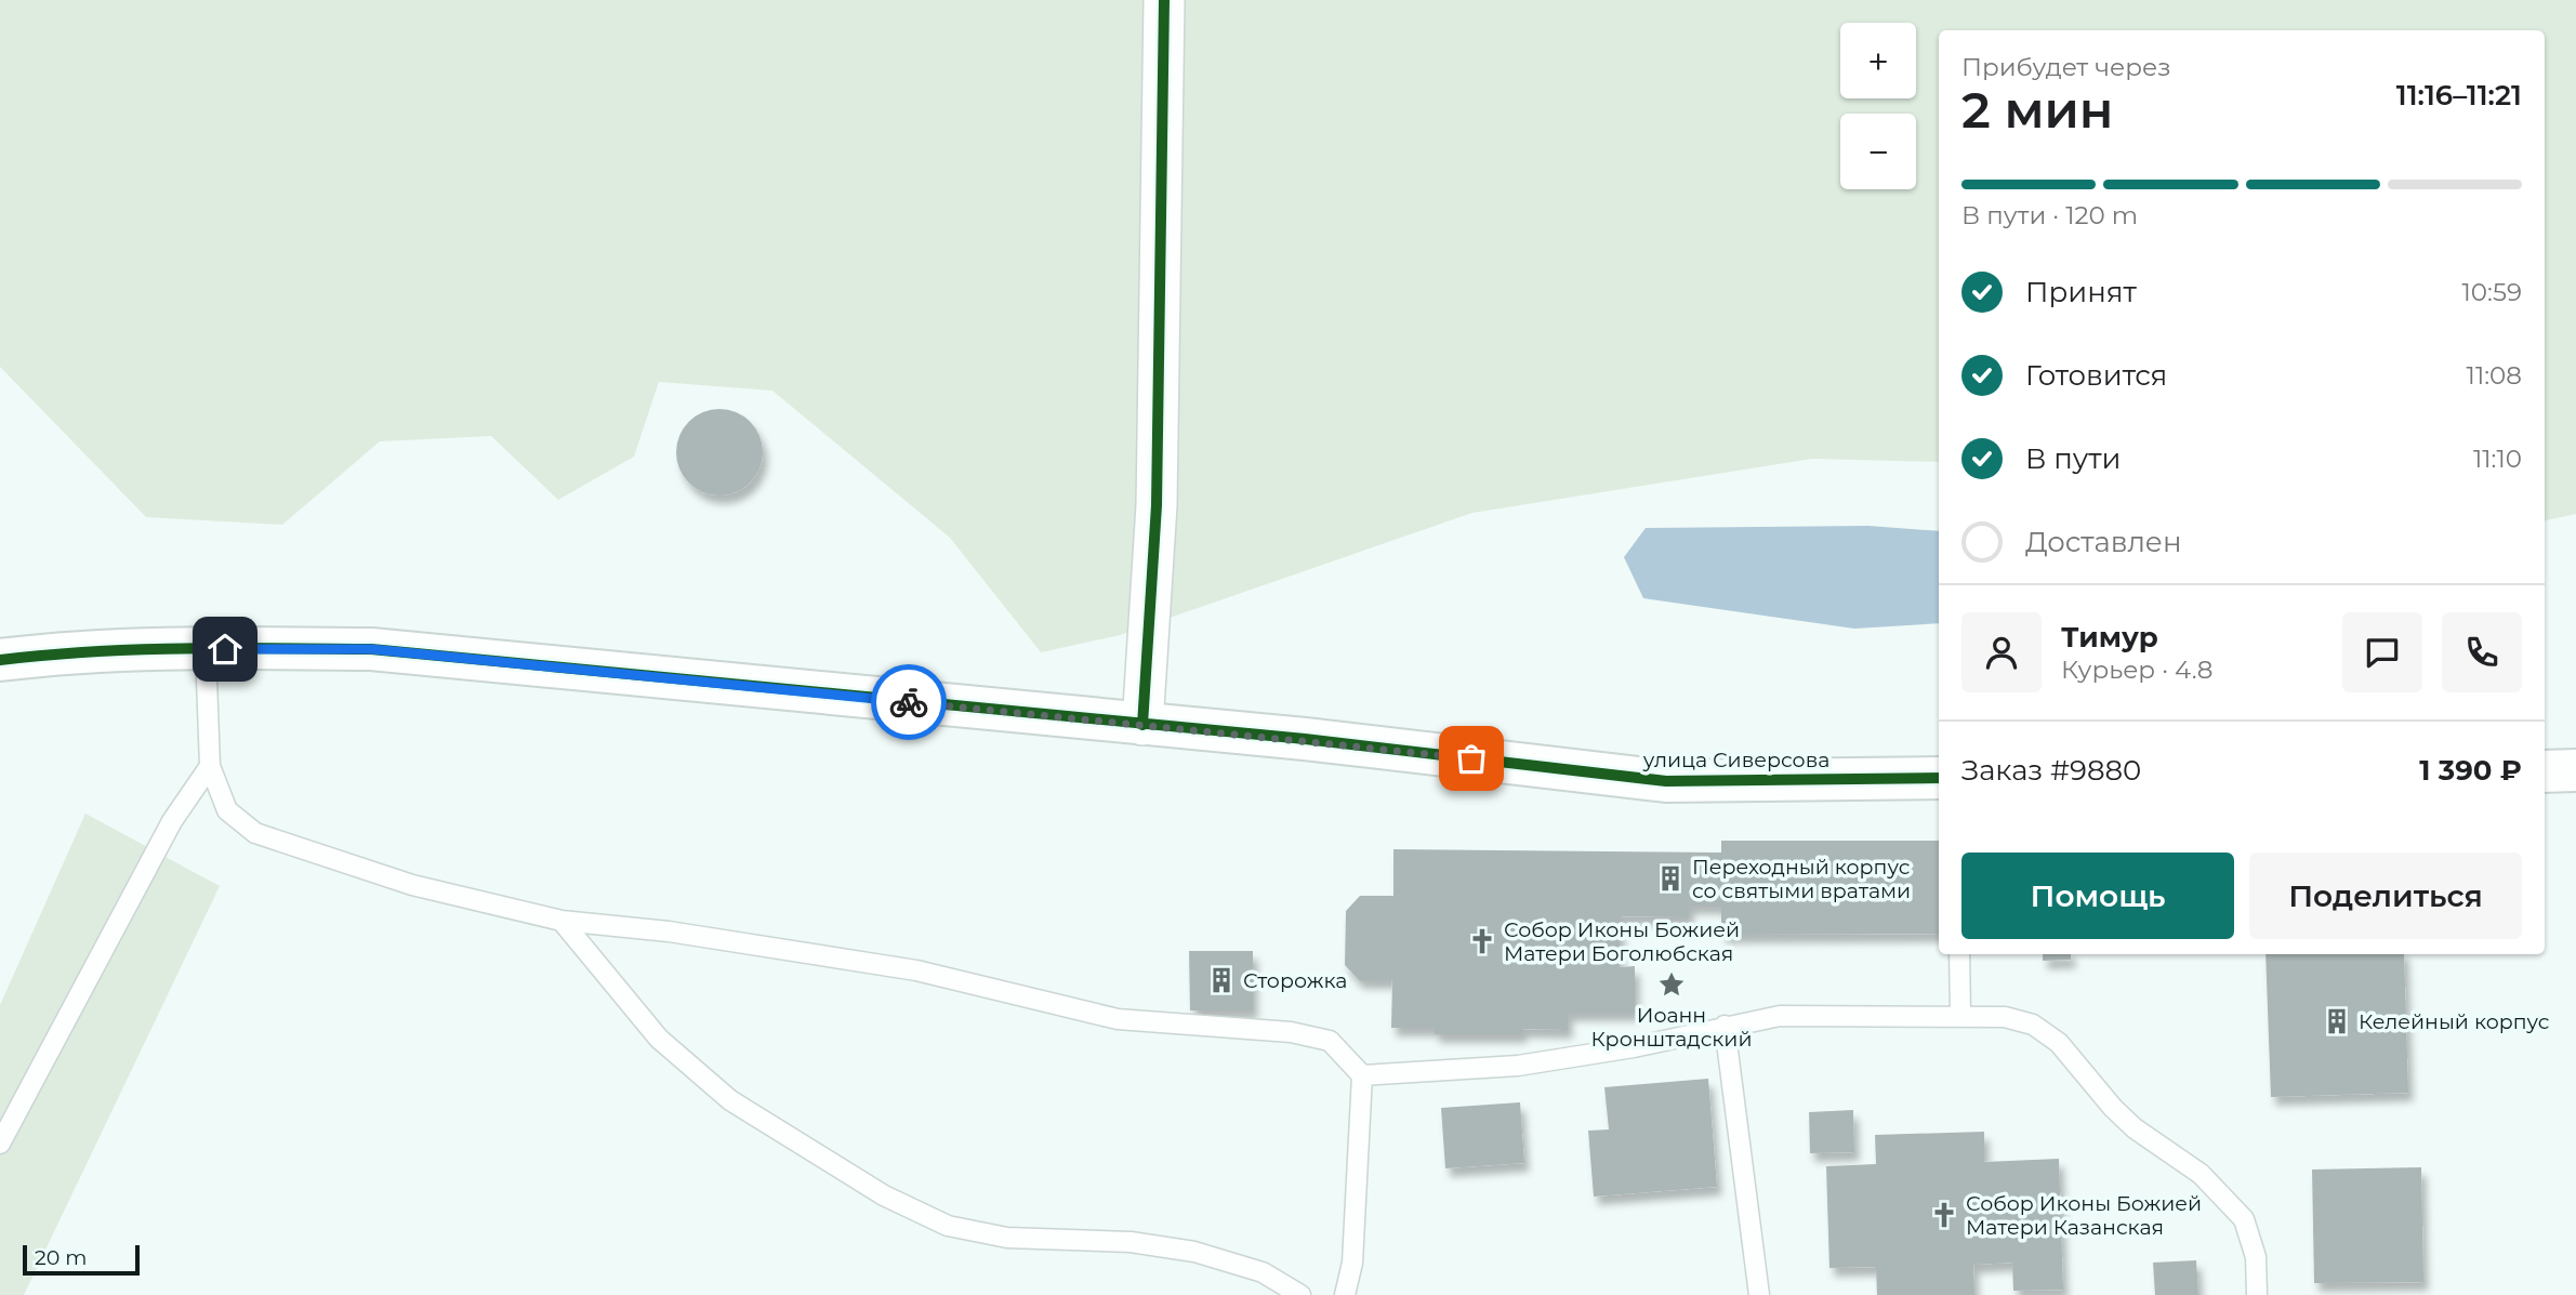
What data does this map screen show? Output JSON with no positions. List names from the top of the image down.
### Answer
{
  "streets": {
    "street": ["улица Сиверсова"]
  },
  "places": {
    "building": ["Переходный корпус со святыми вратами", "Сторожка", "Келейный корпус"],
    "church": ["Собор Иконы Божией Матери Боголюбская", "Собор Иконы Божией Матери Казанская"],
    "place": ["Иоанн Кронштадский"]
  },
  "scale_bar": "20 m",
  "page": {
    "map_buttons": ["+", "−"],
    "heading": ["2 мин", "Прибудет через", "11:16–11:21"],
    "panel": [
      "Тимур",
      "Курьер · 4.8",
      "Заказ #9880",
      "1 390 ₽"
    ],
    "bar": "В пути · 120 m",
    "list": [
      ["Принят", "10:59"],
      ["Готовится", "11:08"],
      ["В пути", "11:10"],
      "Доставлен"
    ],
    "buttons": ["Помощь", "Поделиться"],
    "scale": "20 m"
  }
}
